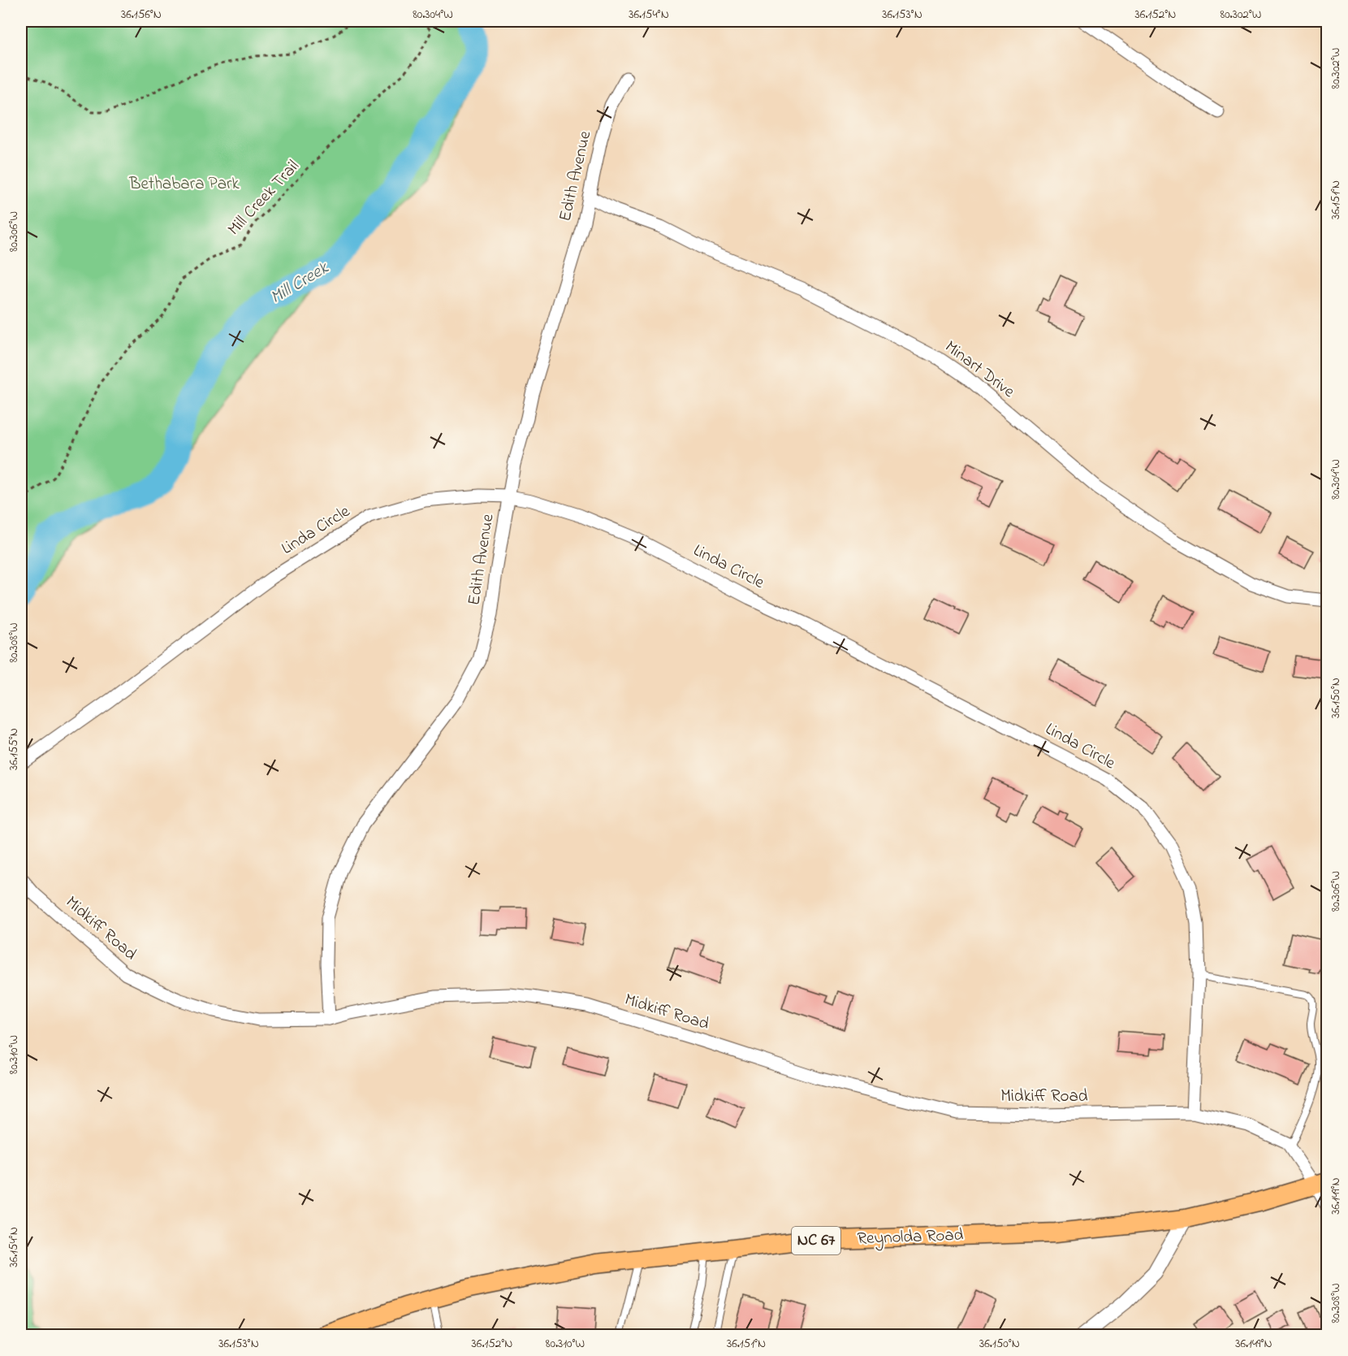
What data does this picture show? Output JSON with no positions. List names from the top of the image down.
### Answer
{
  "streets": {
    "main road": ["Reynolda Road", "NC 67"],
    "street": [
      "Edith Avenue",
      "Minart Drive",
      "Linda Circle",
      "Midkiff Road"
    ],
    "path": ["Mill Creek Trail"]
  },
  "crossings": [
    ["Edith Avenue", "Minart Drive"],
    ["Edith Avenue", "Linda Circle"],
    ["Edith Avenue", "Midkiff Road"],
    ["Linda Circle", "Midkiff Road"],
    ["Midkiff Road", "Reynolda Road"]
  ],
  "water": ["Mill Creek"],
  "parks": ["Bethabara Park"],
  "coordinates": [
    "36.156°N",
    "80.304°W",
    "36.154°N",
    "36.153°N",
    "36.152°N",
    "80.302°W",
    "36.151°N",
    "80.306°W",
    "80.308°W",
    "36.150°N",
    "36.155°N",
    "80.310°W",
    "36.149°N"
  ]
}
